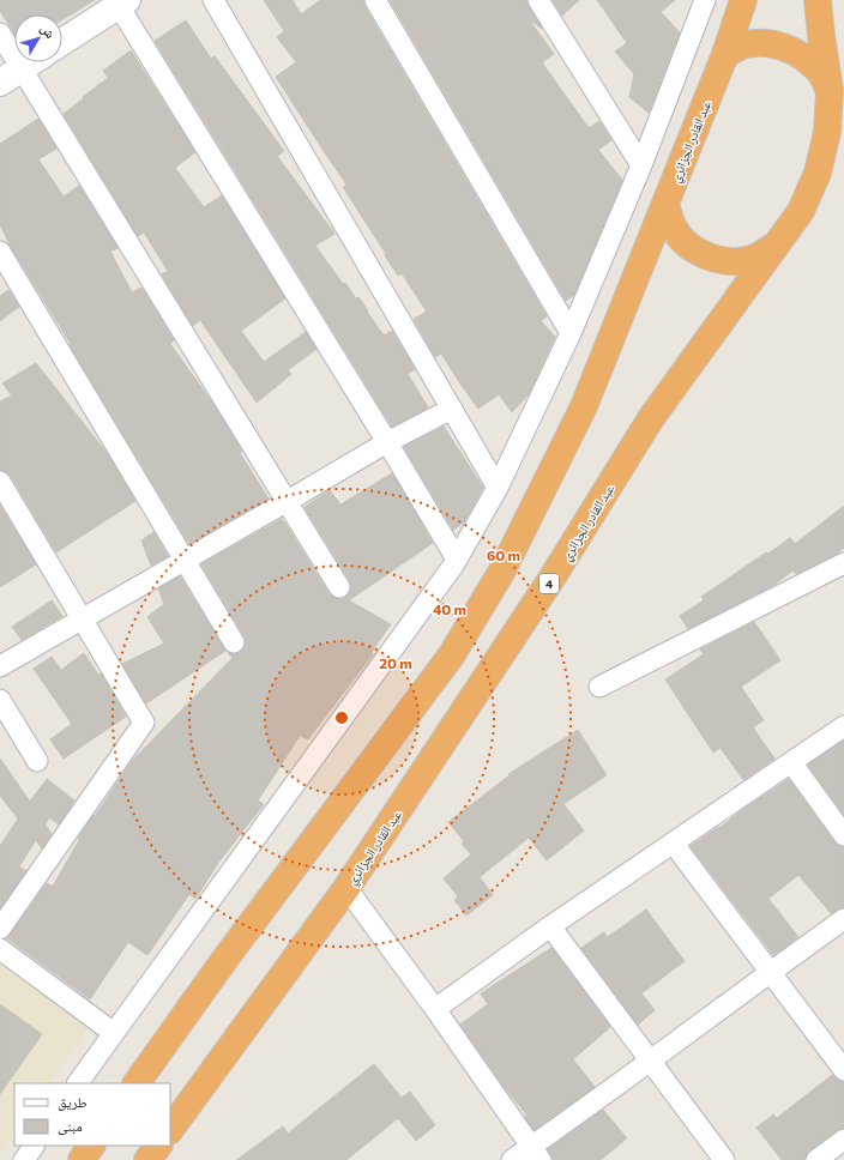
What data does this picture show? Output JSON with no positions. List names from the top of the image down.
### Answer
{
  "streets": {
    "highway": ["عبد القادر الجزائري", "4"]
  },
  "legend": ["طريق", "مبنى"],
  "north": "top right",
  "rings": ["60 m", "40 m", "20 m"]
}
